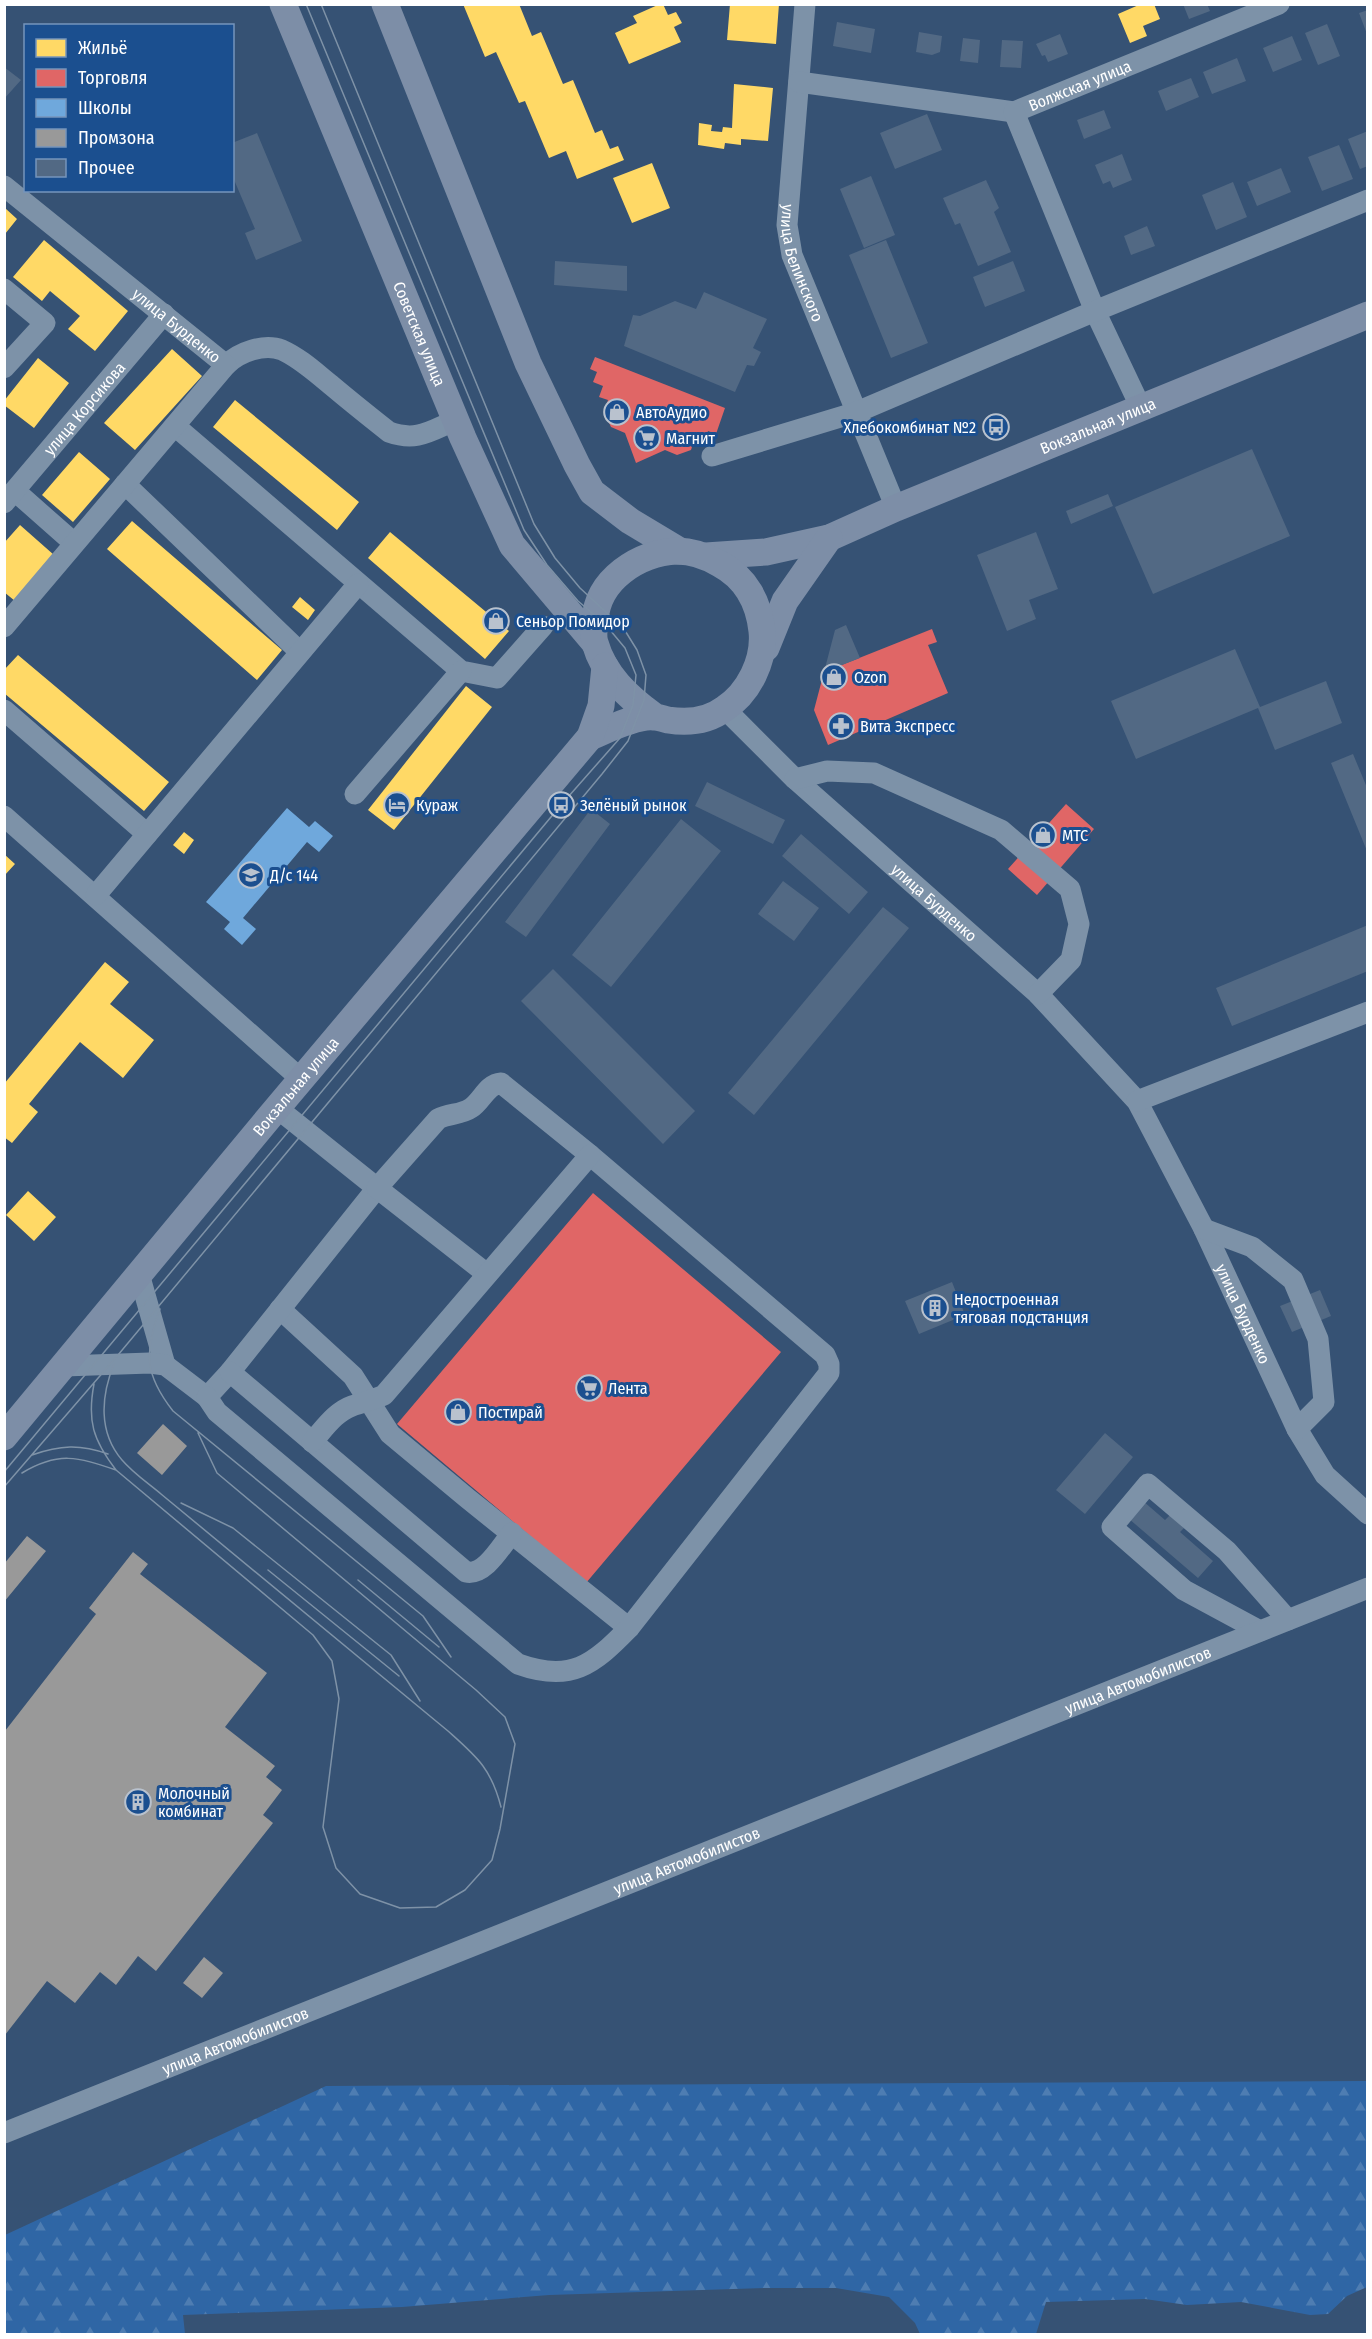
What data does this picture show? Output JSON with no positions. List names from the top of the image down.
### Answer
{
  "streets": {
    "main road": ["Советская улица", "Вокзальная улица"],
    "street": [
      "Волжская улица",
      "улица Белинского",
      "улица Бурденко",
      "улица Корсикова",
      "улица Автомобилистов"
    ]
  },
  "crossings": [
    ["Волжская улица", "улица Белинского"],
    ["улица Белинского", "Вокзальная улица"],
    ["улица Бурденко", "Советская улица"],
    ["улица Бурденко", "улица Корсикова"],
    ["улица Бурденко", "Вокзальная улица"],
    ["Советская улица", "Вокзальная улица"]
  ],
  "places": {
    "shop": [
      "АвтоАудио",
      "Сеньор Помидор",
      "Ozon",
      "МТС",
      "Постирай"
    ],
    "bus stop": ["Хлебокомбинат №2", "Зелёный рынок"],
    "supermarket": ["Магнит", "Лента"],
    "pharmacy": ["Вита Экспресс"],
    "hotel": ["Кураж"],
    "school or university": ["Д/с 144"],
    "building": ["Недостроенная тяговая подстанция", "Молочный комбинат"]
  },
  "legend": [
    "Жильё",
    "Торговля",
    "Школы",
    "Промзона",
    "Прочее"
  ]
}
